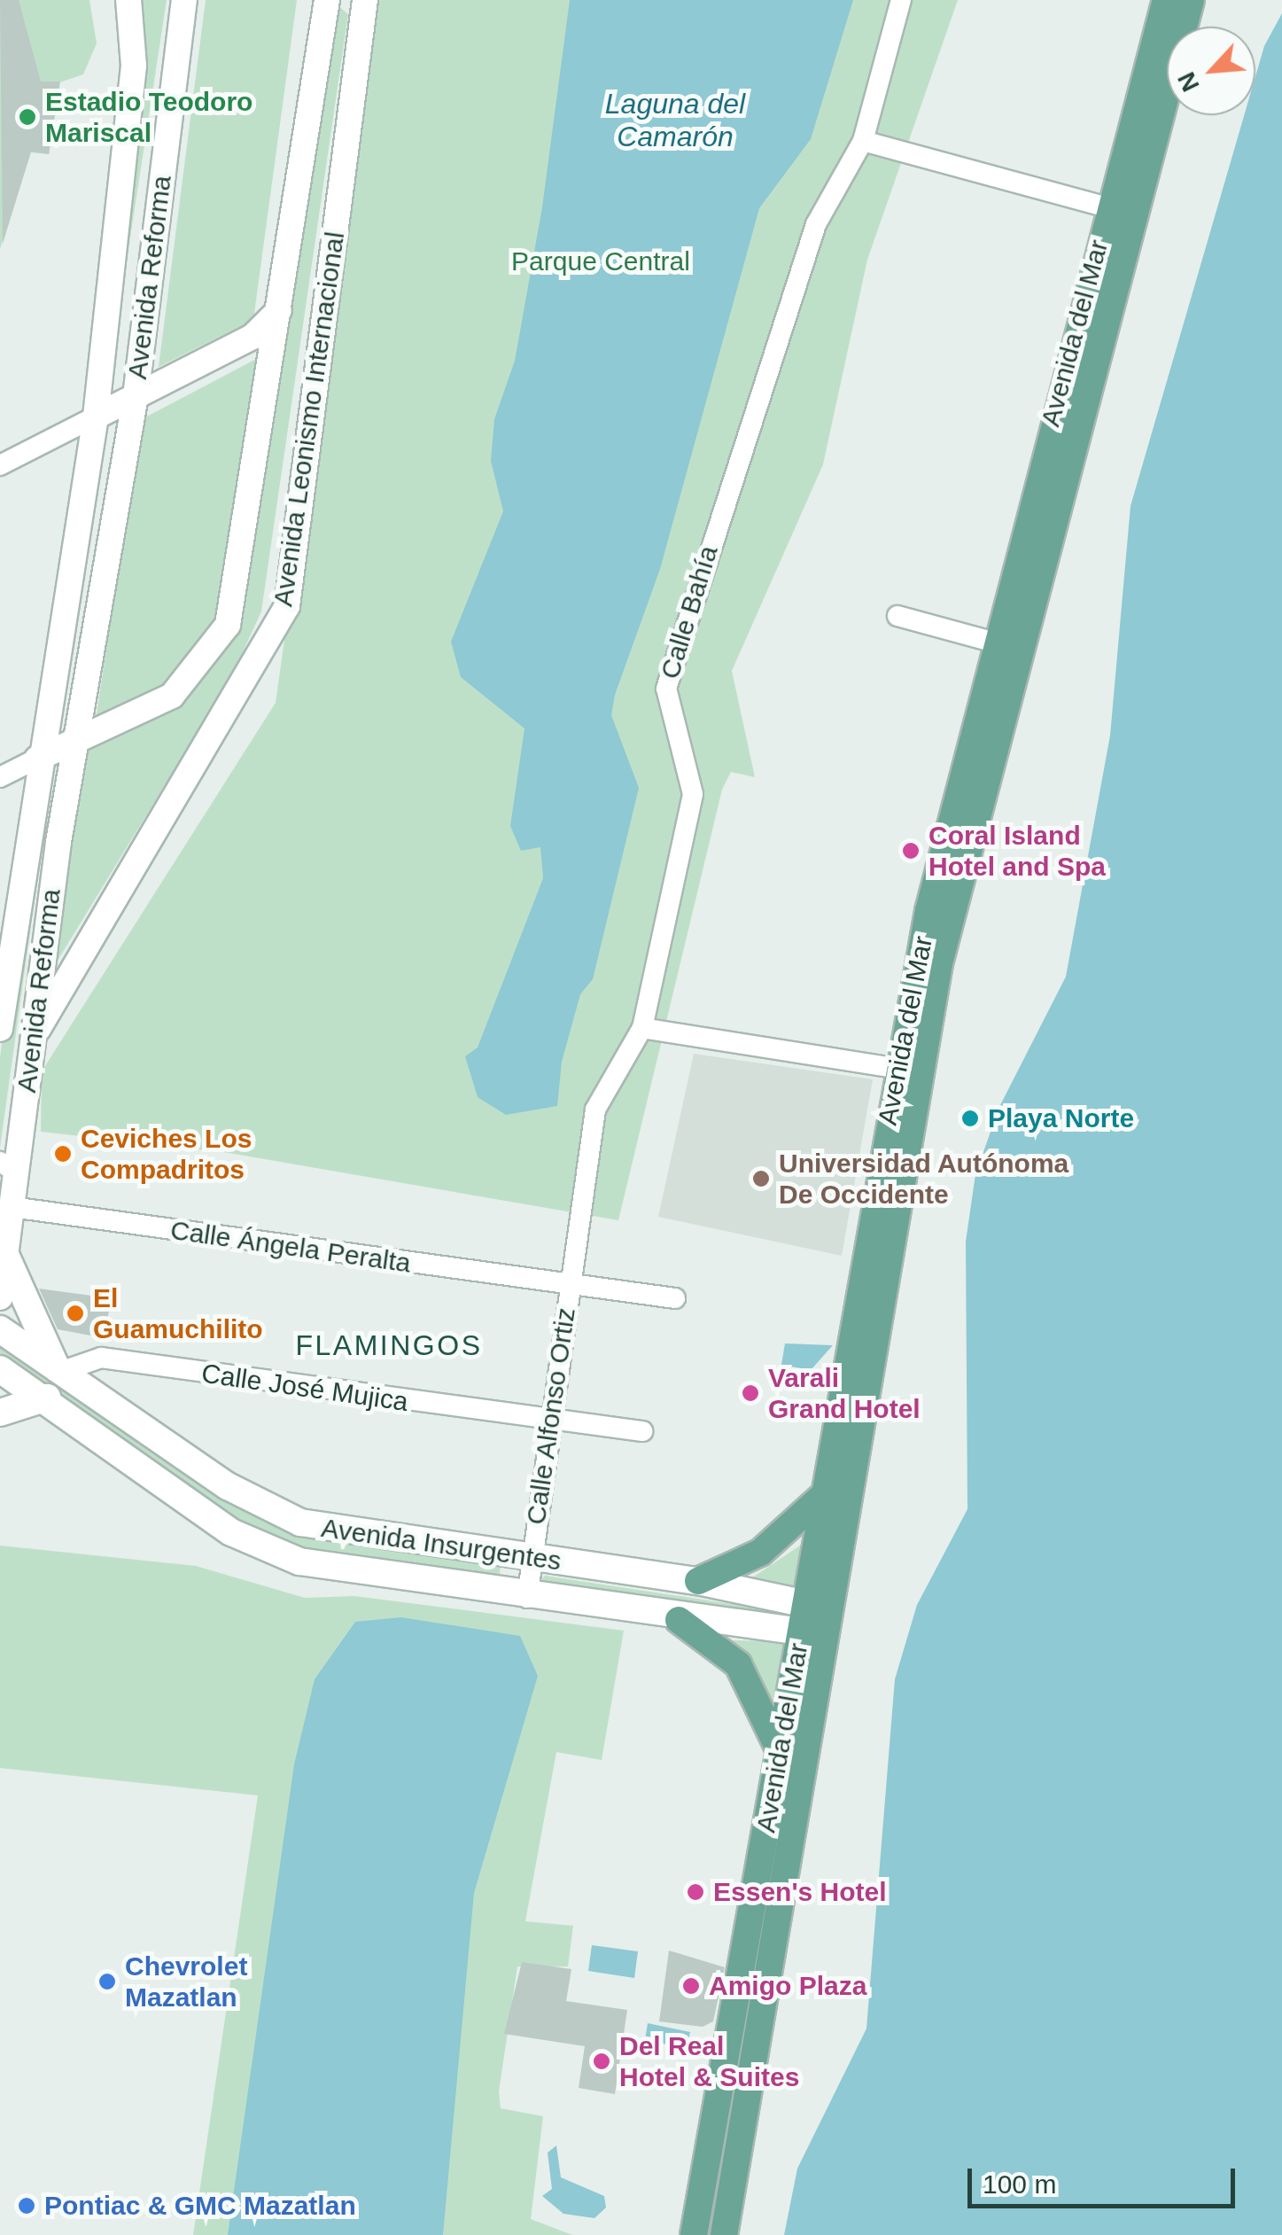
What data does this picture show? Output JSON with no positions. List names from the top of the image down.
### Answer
{
  "streets": {
    "main road": ["Avenida del Mar", "Avenida Insurgentes"],
    "street": [
      "Avenida Reforma",
      "Avenida Leonismo Internacional",
      "Calle Bahía",
      "Calle Ángela Peralta",
      "Calle José Mujica",
      "Calle Alfonso Ortiz"
    ]
  },
  "crossings": [
    ["Avenida Reforma", "Avenida Leonismo Internacional"],
    ["Avenida Reforma", "Calle Ángela Peralta"],
    ["Avenida del Mar", "Avenida Insurgentes"],
    ["Calle Bahía", "Calle Ángela Peralta"],
    ["Calle Bahía", "Calle Alfonso Ortiz"],
    ["Calle Ángela Peralta", "Calle Alfonso Ortiz"],
    ["Calle José Mujica", "Calle Alfonso Ortiz"],
    ["Calle José Mujica", "Avenida Insurgentes"],
    ["Calle Alfonso Ortiz", "Avenida Insurgentes"]
  ],
  "districts": ["FLAMINGOS"],
  "water": ["Laguna del Camarón"],
  "parks": ["Parque Central"],
  "places": [
    "Estadio Teodoro Mariscal",
    "Coral Island Hotel and Spa",
    "Playa Norte",
    "Ceviches Los Compadritos",
    "Universidad Autónoma De Occidente",
    "El Guamuchilito",
    "Varali Grand Hotel",
    "Essen's Hotel",
    "Chevrolet Mazatlan",
    "Amigo Plaza",
    "Del Real Hotel & Suites",
    "Pontiac & GMC Mazatlan"
  ],
  "scale_bar": "100 m",
  "north": "bottom left"
}
